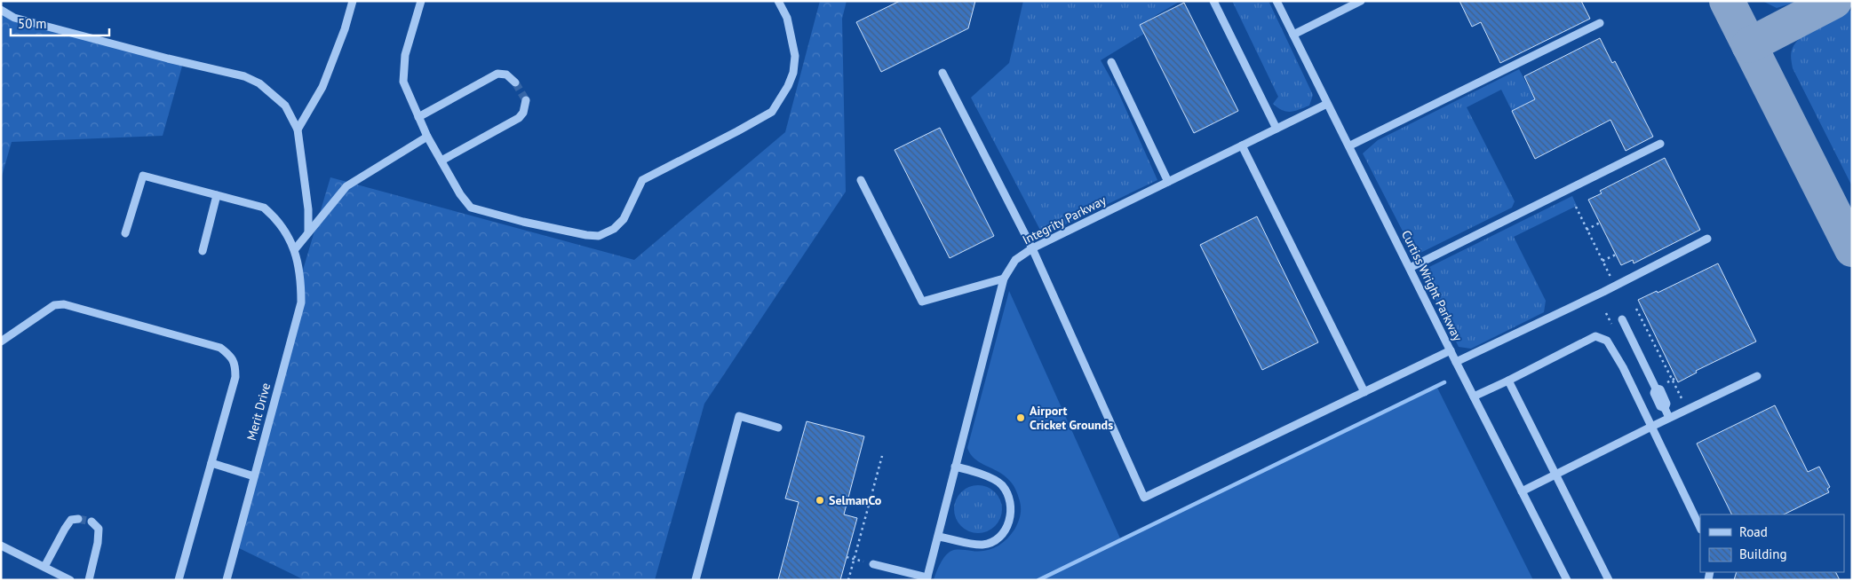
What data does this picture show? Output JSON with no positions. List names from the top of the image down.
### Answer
{
  "streets": {
    "street": ["Integrity Parkway", "Curtiss Wright Parkway", "Merit Drive"]
  },
  "crossings": [
    ["Integrity Parkway", "Curtiss Wright Parkway"]
  ],
  "places": ["Airport Cricket Grounds", "SelmanCo"],
  "legend": ["Road", "Building"],
  "scale_bar": "50 m"
}
